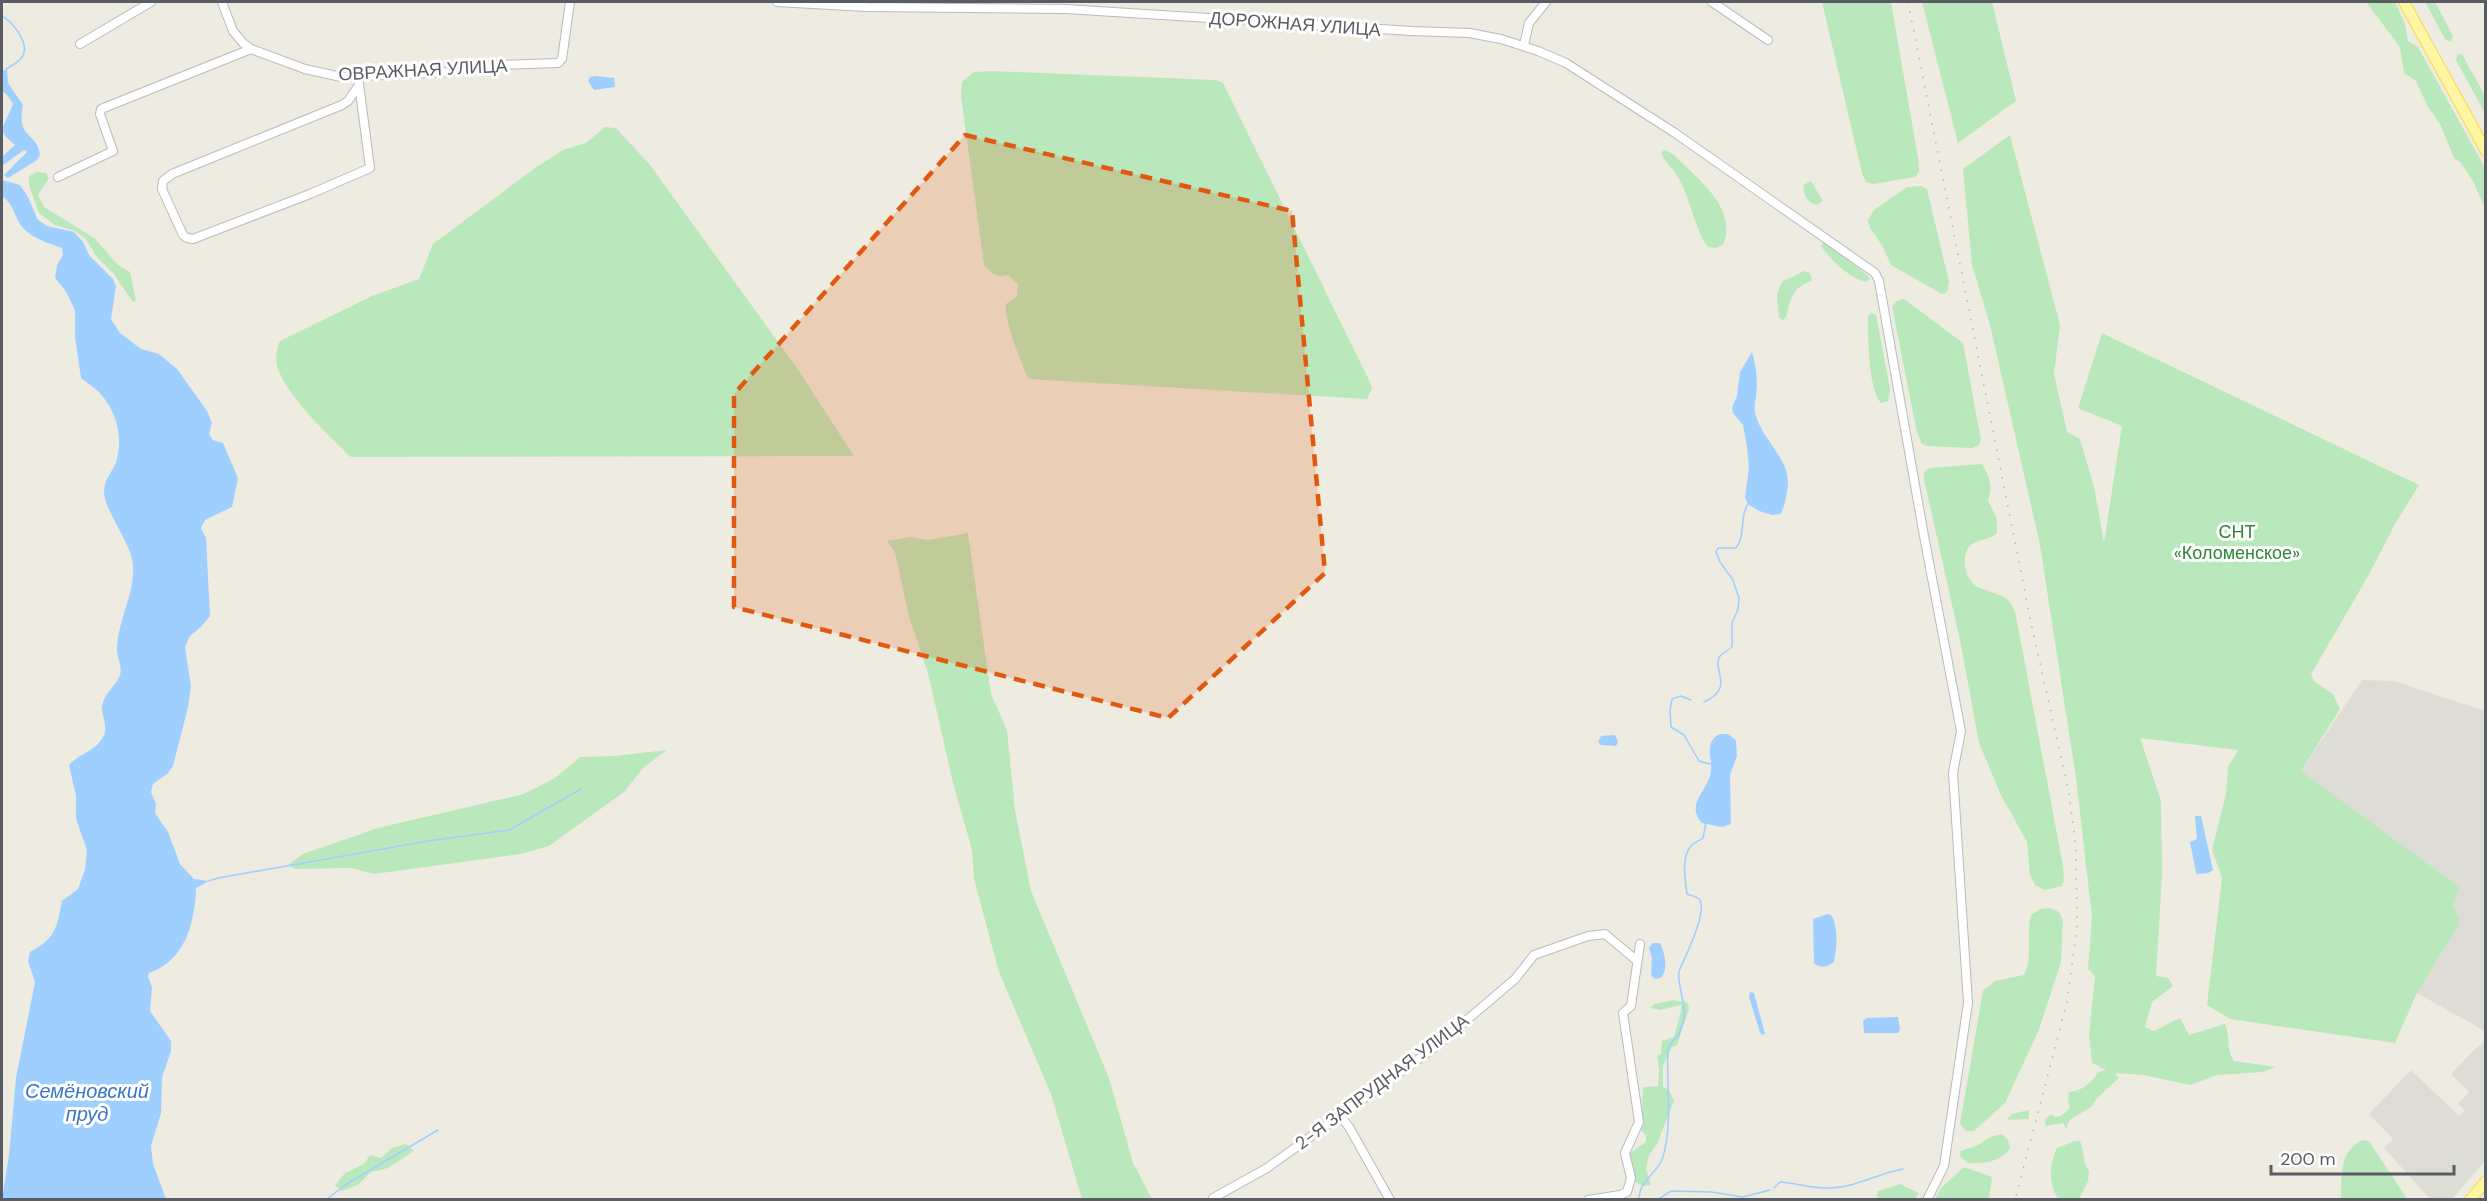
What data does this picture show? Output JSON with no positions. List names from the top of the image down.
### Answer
{
  "streets": {
    "street": ["ДОРОЖНАЯ УЛИЦА", "ОВРАЖНАЯ УЛИЦА", "2-Я ЗАПРУДНАЯ УЛИЦА"]
  },
  "water": ["Семёновский пруд"],
  "parks": ["СНТ «Коломенское»"],
  "scale_bar": "200 m"
}
